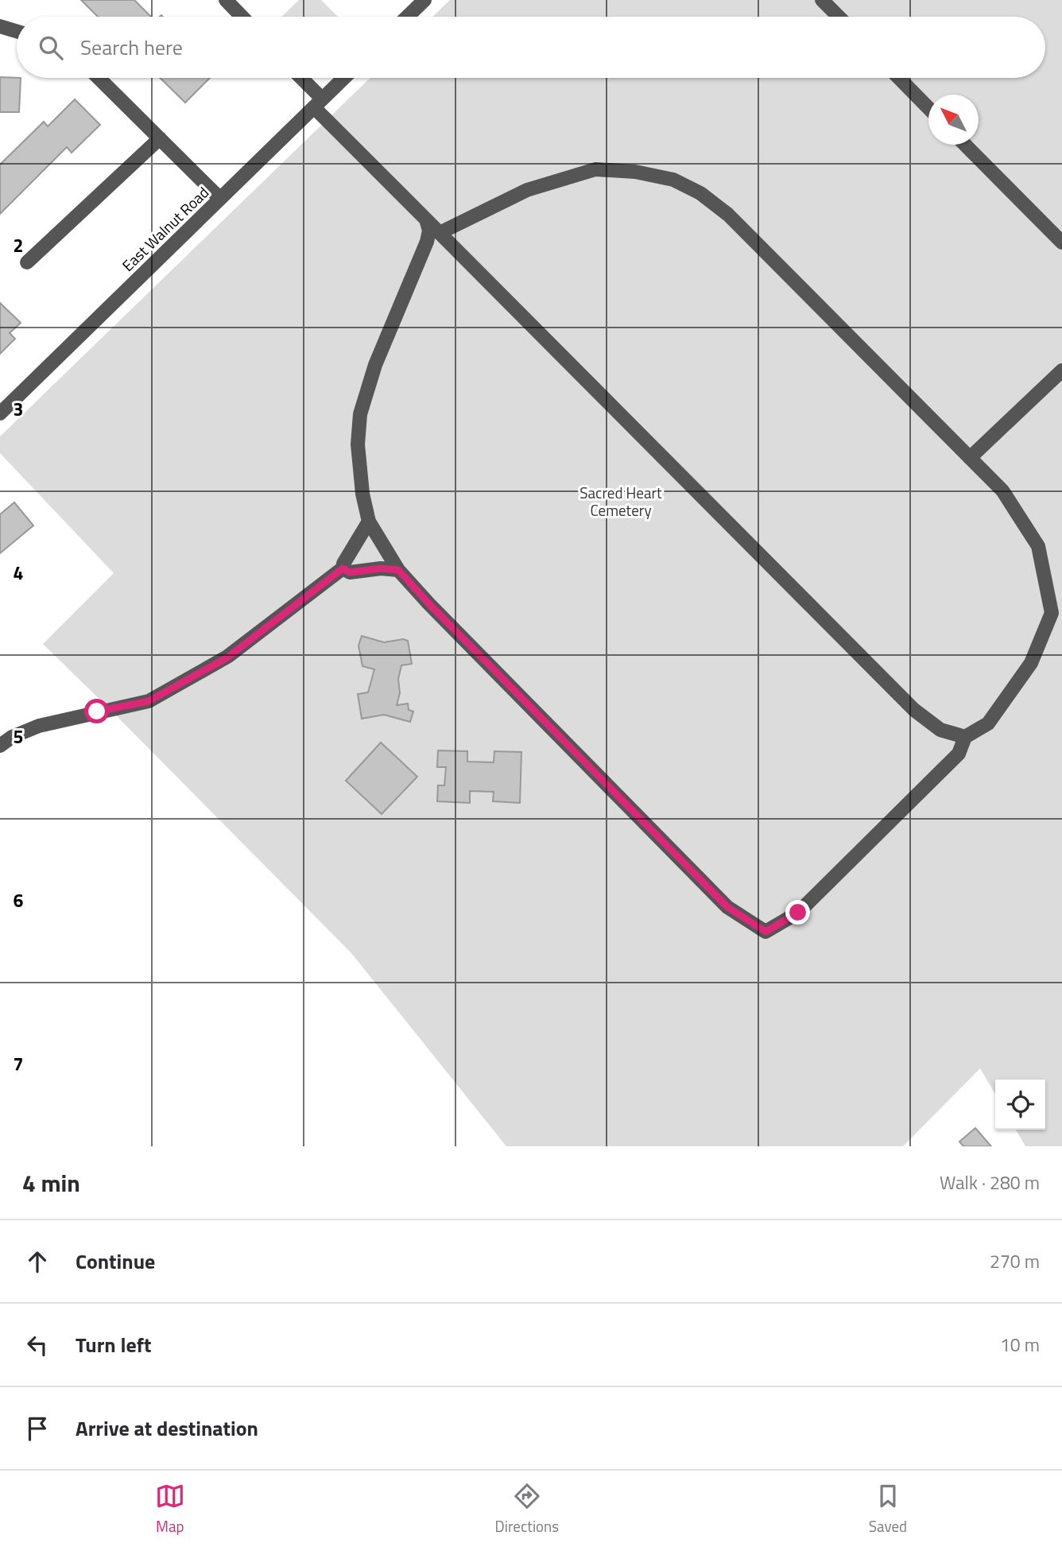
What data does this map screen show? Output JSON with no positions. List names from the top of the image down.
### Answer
{
  "streets": {
    "street": ["East Walnut Road"]
  },
  "parks": ["Sacred Heart Cemetery"],
  "north": "top left",
  "page": {
    "search": "Search here",
    "heading": ["4 min", "Walk · 280 m"],
    "list": [
      ["Continue", "270 m"],
      ["Turn left", "10 m"],
      "Arrive at destination"
    ],
    "nav": ["Map", "Directions", "Saved"]
  },
  "grid": {
    "rows": [
      "2",
      "3",
      "4",
      "5",
      "6",
      "7"
    ]
  }
}
